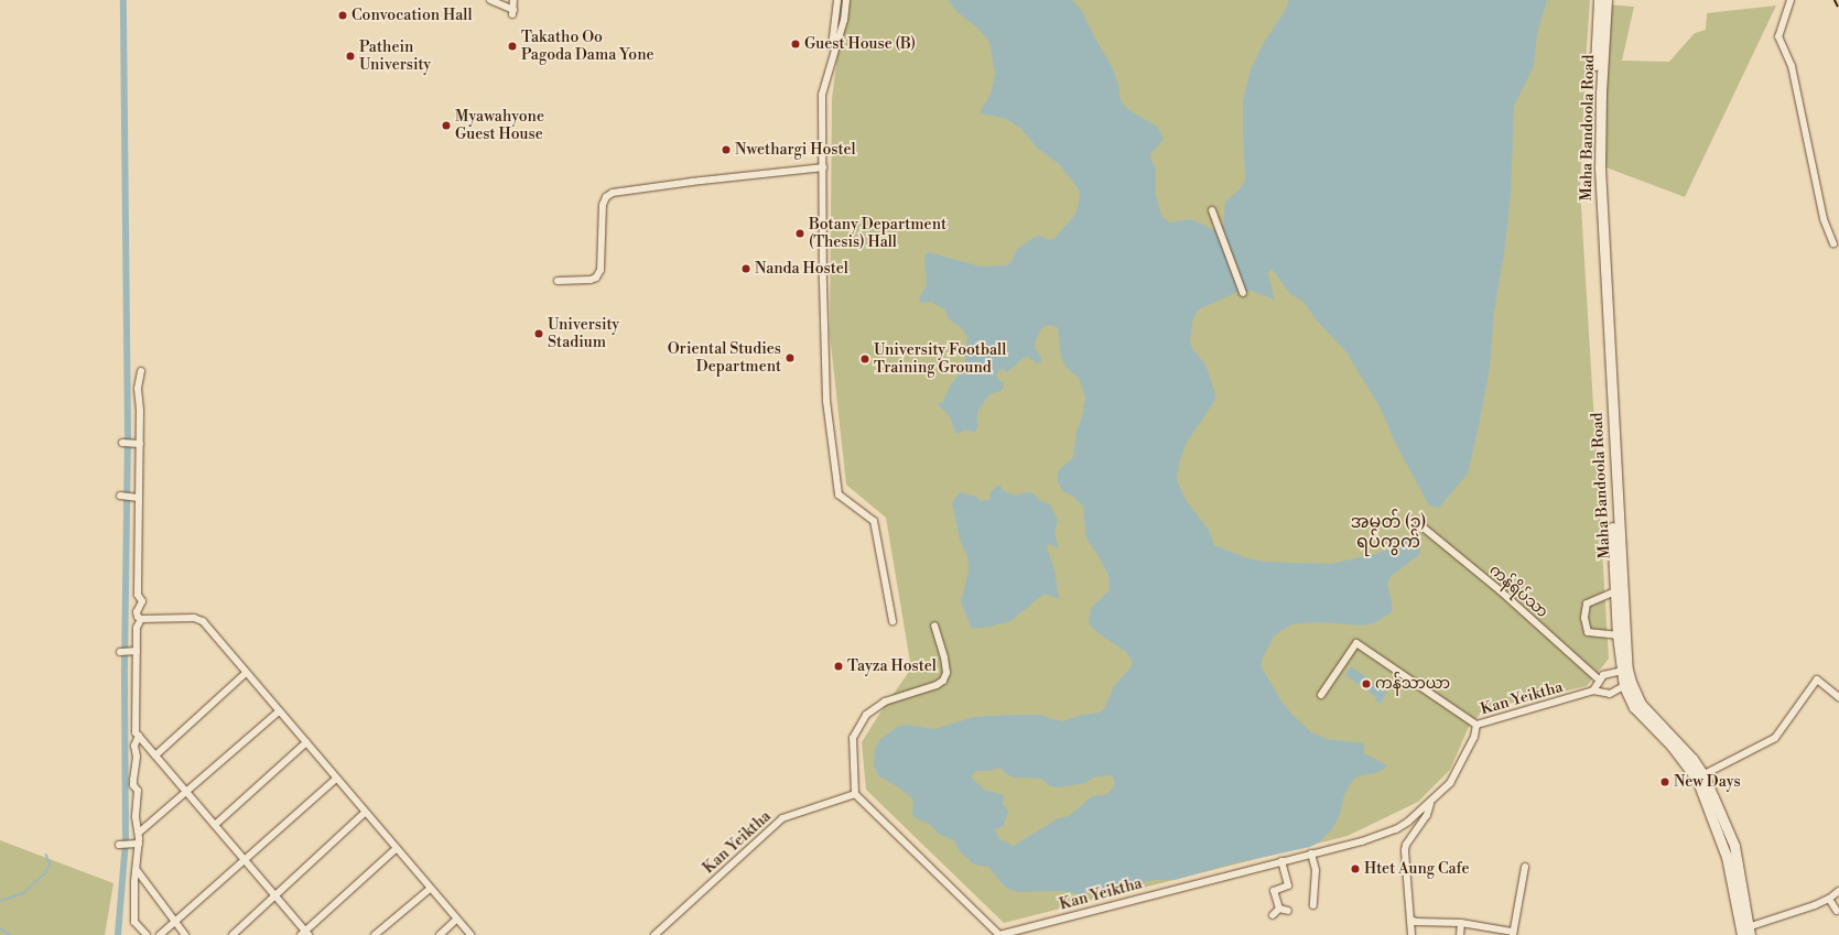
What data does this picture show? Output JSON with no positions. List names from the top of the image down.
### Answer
{
  "streets": {
    "main road": ["Maha Bandoola Road"],
    "street": ["ကန်ရိပ်သာ", "Kan Yeiktha"]
  },
  "crossings": [
    ["Maha Bandoola Road", "Kan Yeiktha"]
  ],
  "districts": ["အမှတ် (၃) ရပ်ကွက်"],
  "places": [
    "Convocation Hall",
    "Guest House (B)",
    "Takatho Oo Pagoda Dama Yone",
    "Pathein University",
    "Myawahyone Guest House",
    "Nwethargi Hostel",
    "Botany Department (Thesis) Hall",
    "Nanda Hostel",
    "University Stadium",
    "Oriental Studies Department",
    "University Football Training Ground",
    "Tayza Hostel",
    "ကန်သာယာ",
    "New Days",
    "Htet Aung Cafe"
  ]
}
